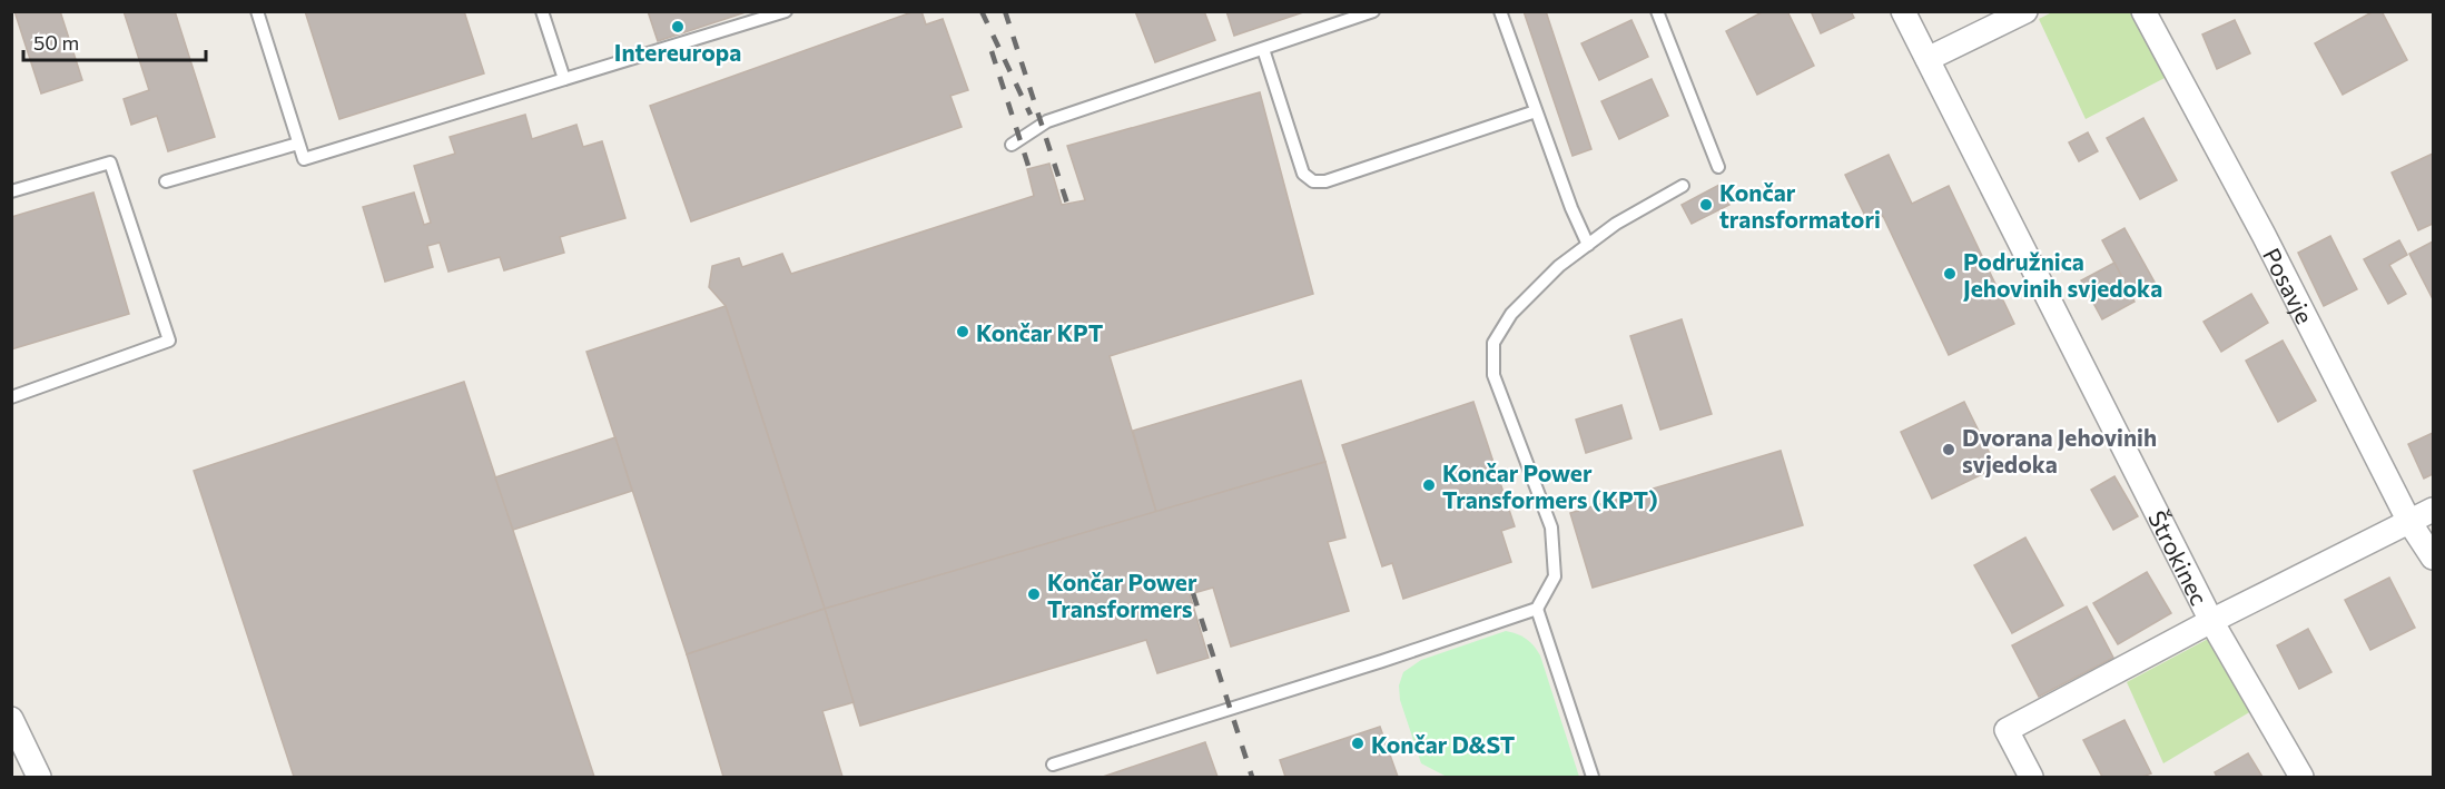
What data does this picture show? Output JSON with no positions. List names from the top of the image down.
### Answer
{
  "streets": {
    "street": ["Posavje", "Štrokinec"]
  },
  "places": [
    "Intereuropa",
    "Končar transformatori",
    "Podružnica Jehovinih svjedoka",
    "Končar KPT",
    "Dvorana Jehovinih svjedoka",
    "Končar Power Transformers (KPT)",
    "Končar Power Transformers",
    "Končar D&ST"
  ],
  "scale_bar": "50 m"
}
